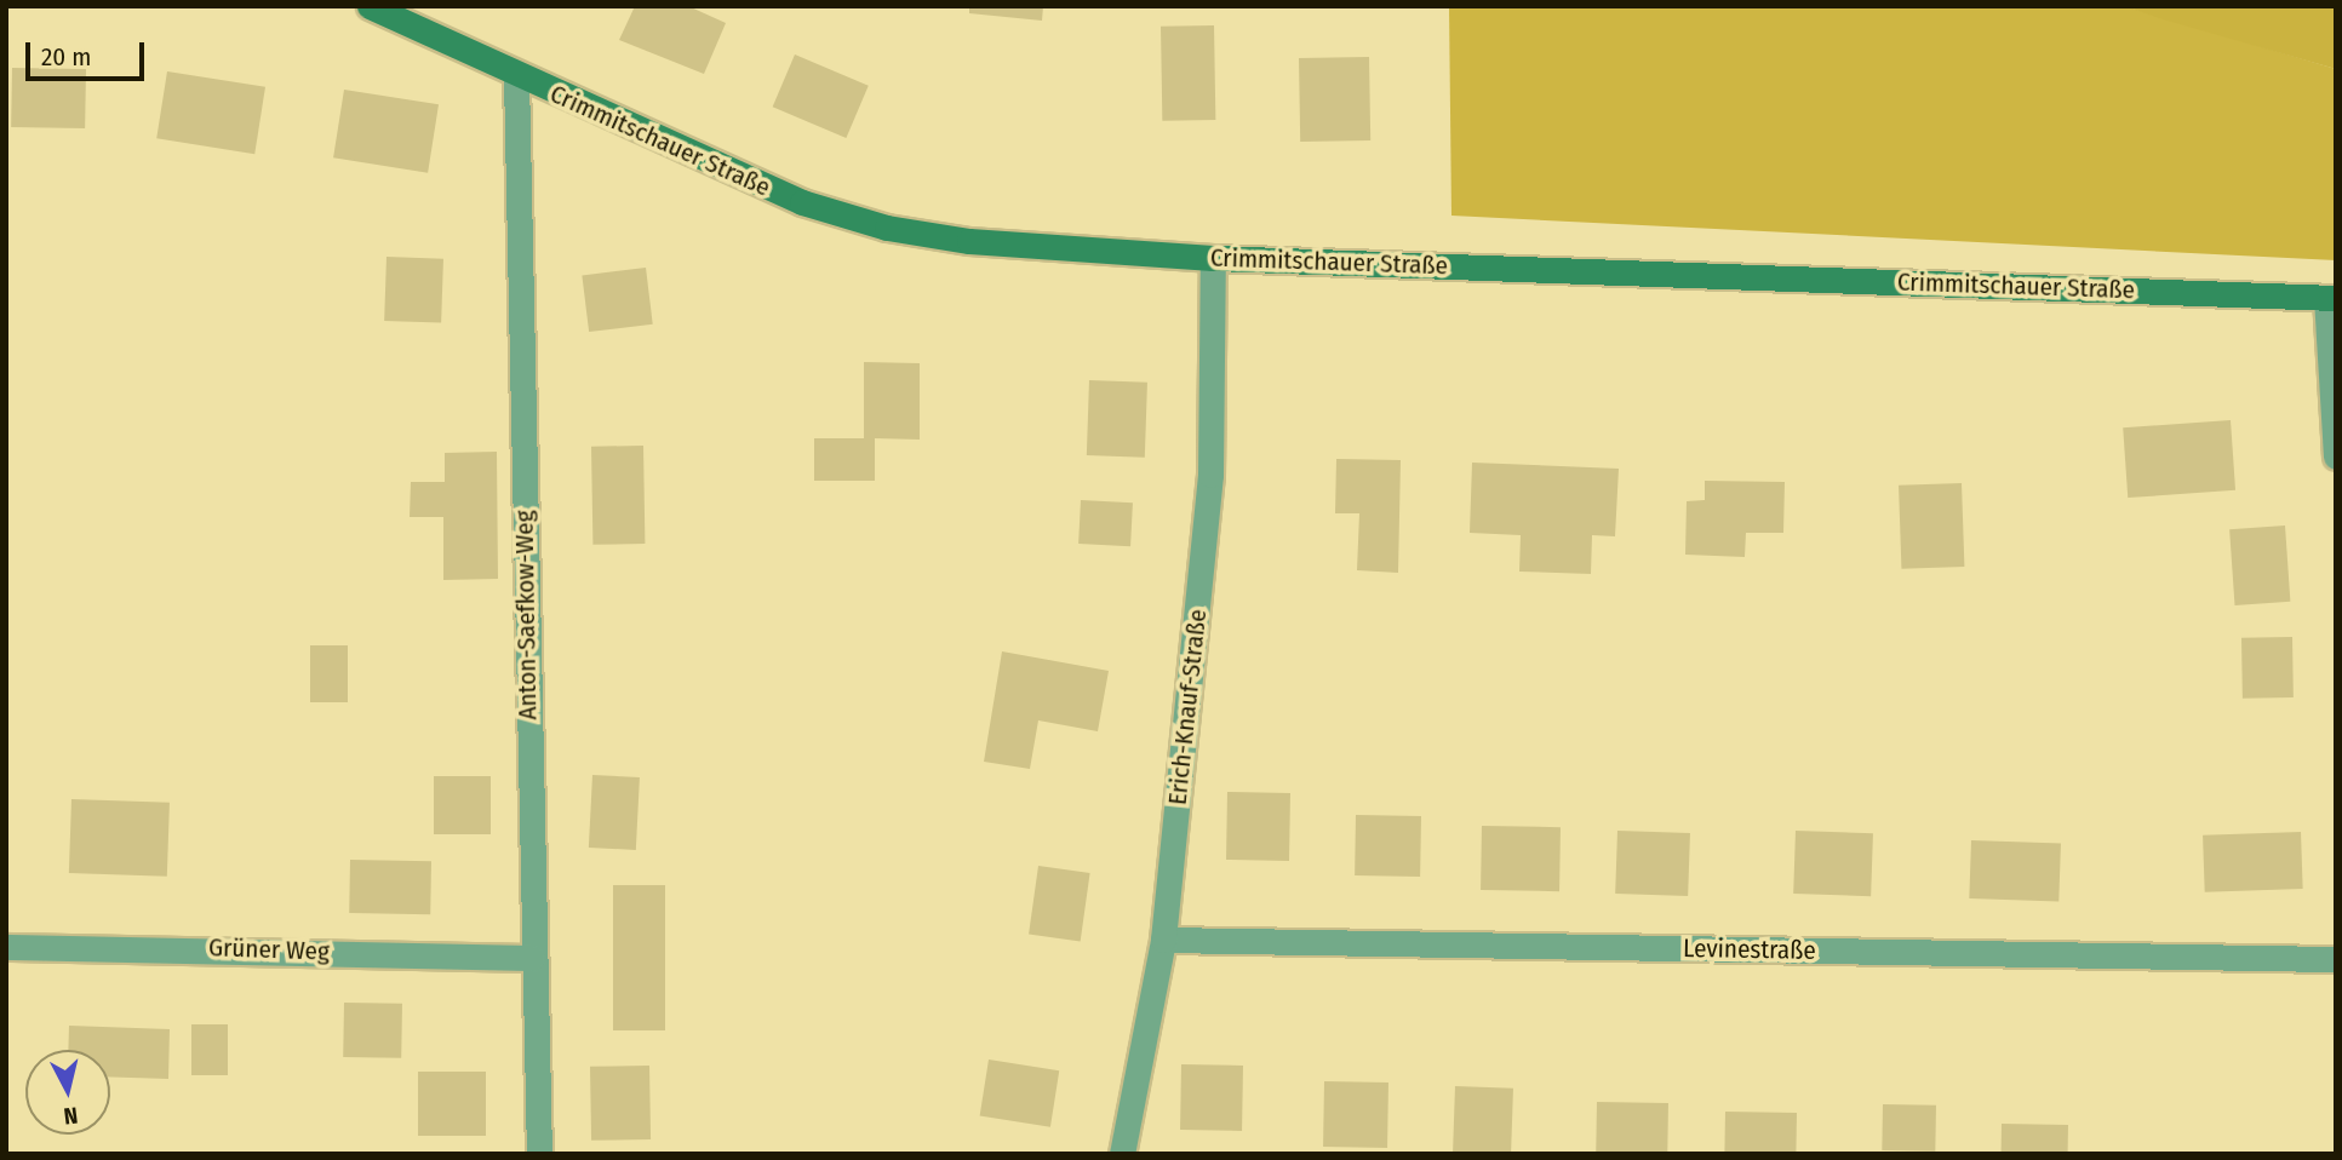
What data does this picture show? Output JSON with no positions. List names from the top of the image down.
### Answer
{
  "streets": {
    "main road": ["Crimmitschauer Straße"],
    "street": [
      "Anton-Saefkow-Weg",
      "Erich-Knauf-Straße",
      "Grüner Weg",
      "Levinestraße"
    ]
  },
  "crossings": [
    ["Crimmitschauer Straße", "Anton-Saefkow-Weg"],
    ["Crimmitschauer Straße", "Erich-Knauf-Straße"],
    ["Anton-Saefkow-Weg", "Grüner Weg"],
    ["Erich-Knauf-Straße", "Levinestraße"]
  ],
  "scale_bar": "20 m",
  "north": "bottom"
}
